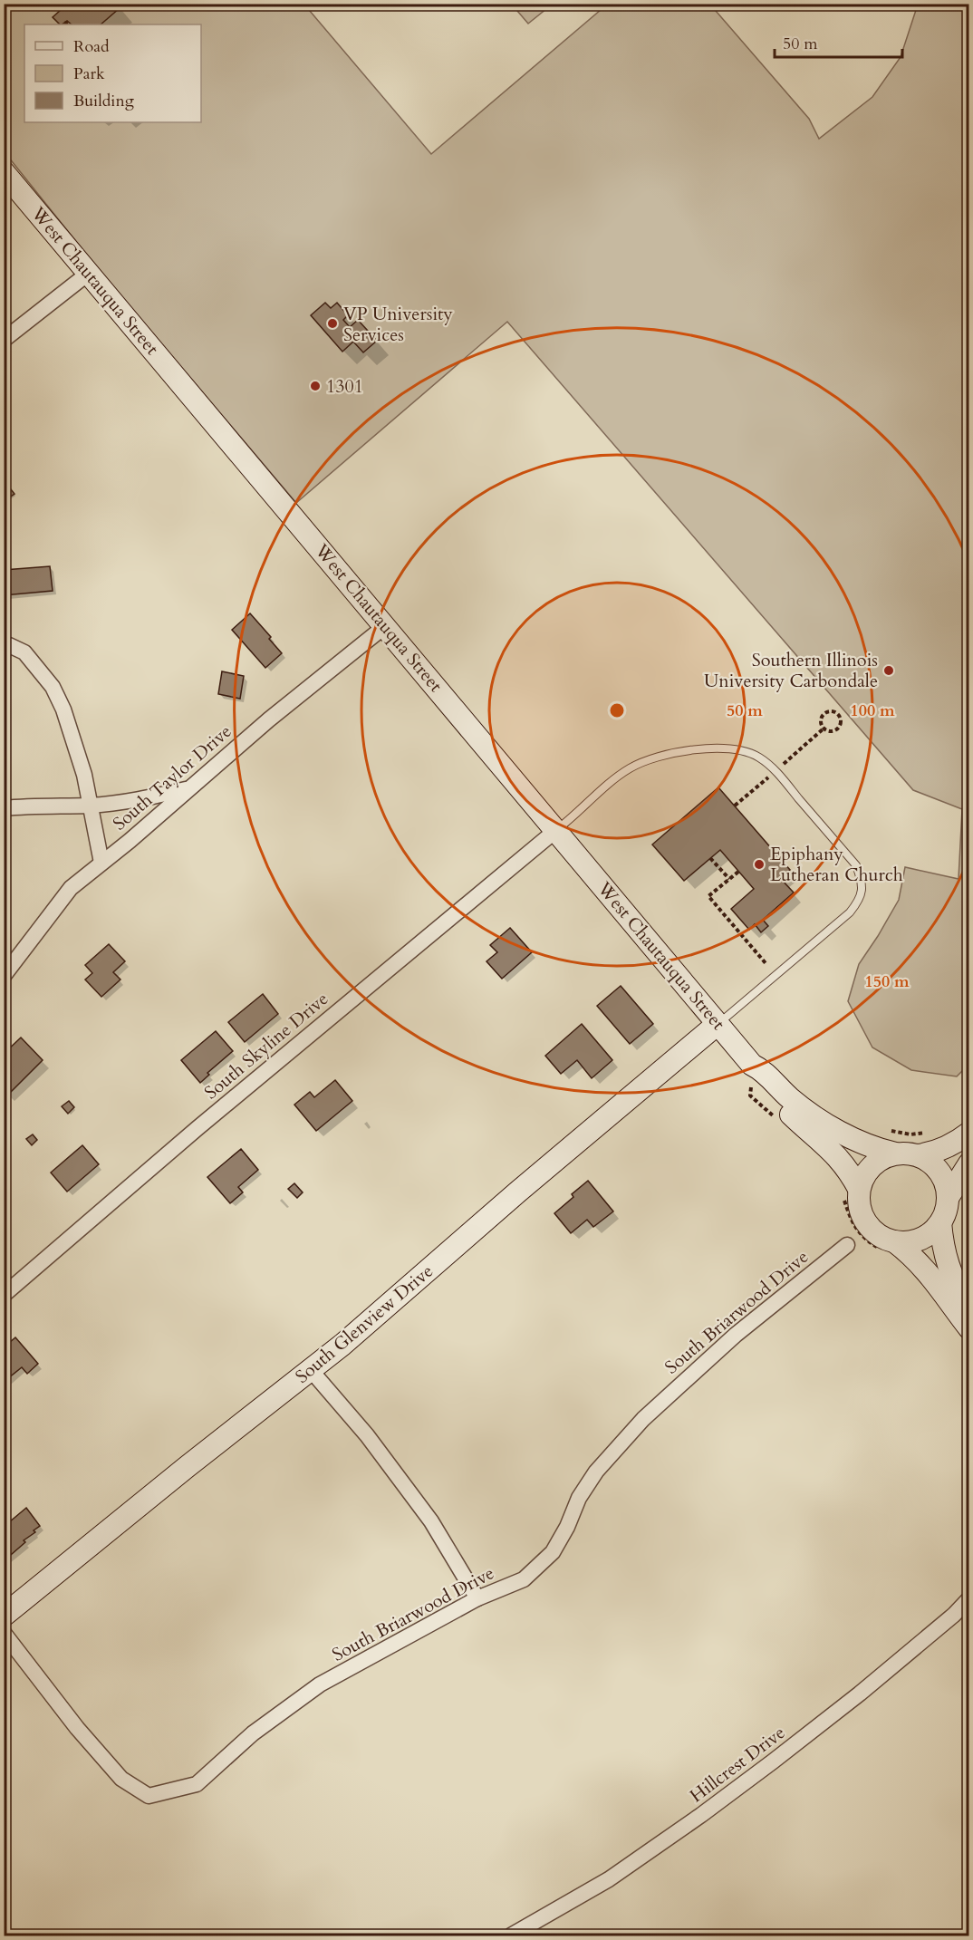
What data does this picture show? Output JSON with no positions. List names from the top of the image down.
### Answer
{
  "streets": {
    "street": [
      "West Chautauqua Street",
      "South Taylor Drive",
      "South Skyline Drive",
      "South Briarwood Drive",
      "South Glenview Drive",
      "Hillcrest Drive"
    ]
  },
  "crossings": [
    ["West Chautauqua Street", "South Taylor Drive"],
    ["West Chautauqua Street", "South Skyline Drive"],
    ["West Chautauqua Street", "South Glenview Drive"]
  ],
  "places": [
    "VP University Services",
    "1301",
    "Southern Illinois University Carbondale",
    "Epiphany Lutheran Church"
  ],
  "legend": ["Road", "Park", "Building"],
  "scale_bar": "50 m",
  "rings": ["50 m", "100 m", "150 m"]
}
